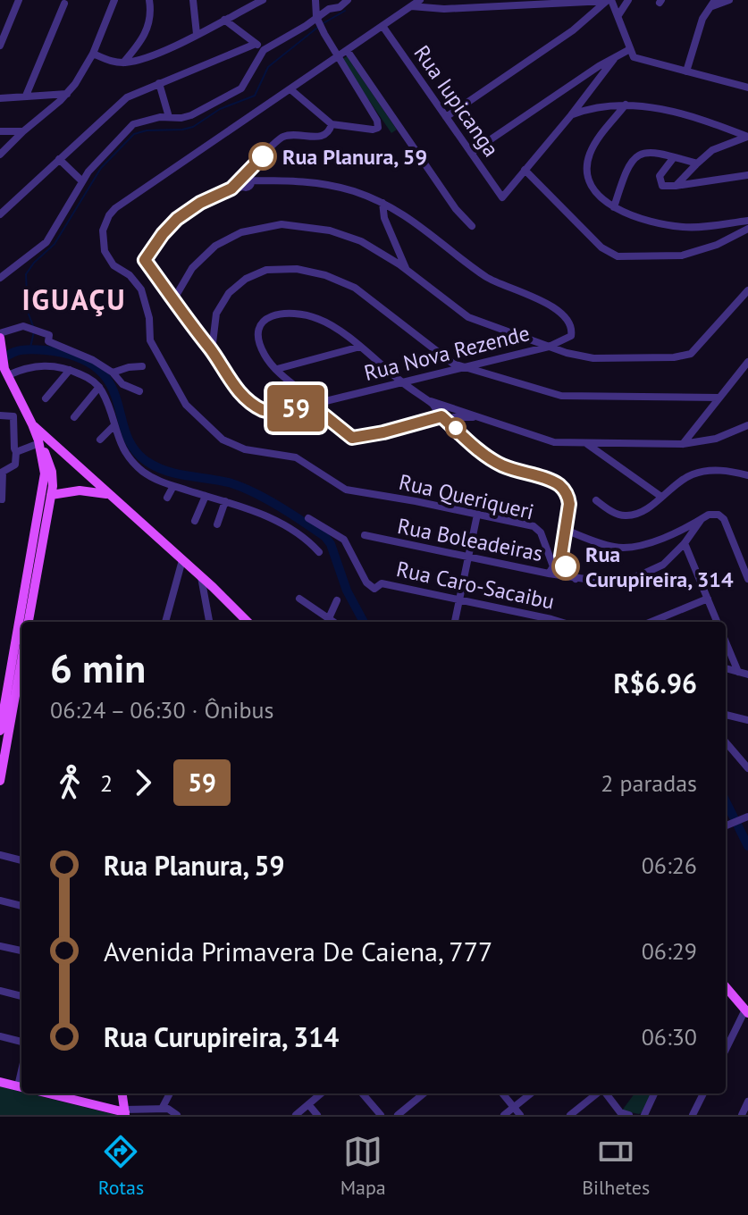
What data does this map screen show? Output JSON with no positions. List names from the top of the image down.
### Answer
{
  "streets": {
    "street": [
      "Rua Iupicanga",
      "Rua Nova Rezende",
      "Rua Queriqueri",
      "Rua Boleadeiras",
      "Rua Caro-Sacaibu"
    ]
  },
  "crossings": [
    ["Rua Queriqueri", "Rua Boleadeiras"]
  ],
  "districts": ["IGUAÇU"],
  "places": ["Rua Planura, 59", "Rua Curupireira, 314"],
  "lines": ["bus line 59"],
  "page": {
    "on_map": "59",
    "heading": ["6 min", "06:24 – 06:30 · Ônibus", "R$6.96"],
    "legs": ["2", "59", "2 paradas"],
    "list": [
      {
        "name": "Rua Planura, 59",
        "value": "06:26"
      },
      {
        "name": "Avenida Primavera De Caiena, 777",
        "value": "06:29"
      },
      {
        "name": "Rua Curupireira, 314",
        "value": "06:30"
      }
    ],
    "tabs": ["Rotas", "Mapa", "Bilhetes"]
  }
}
